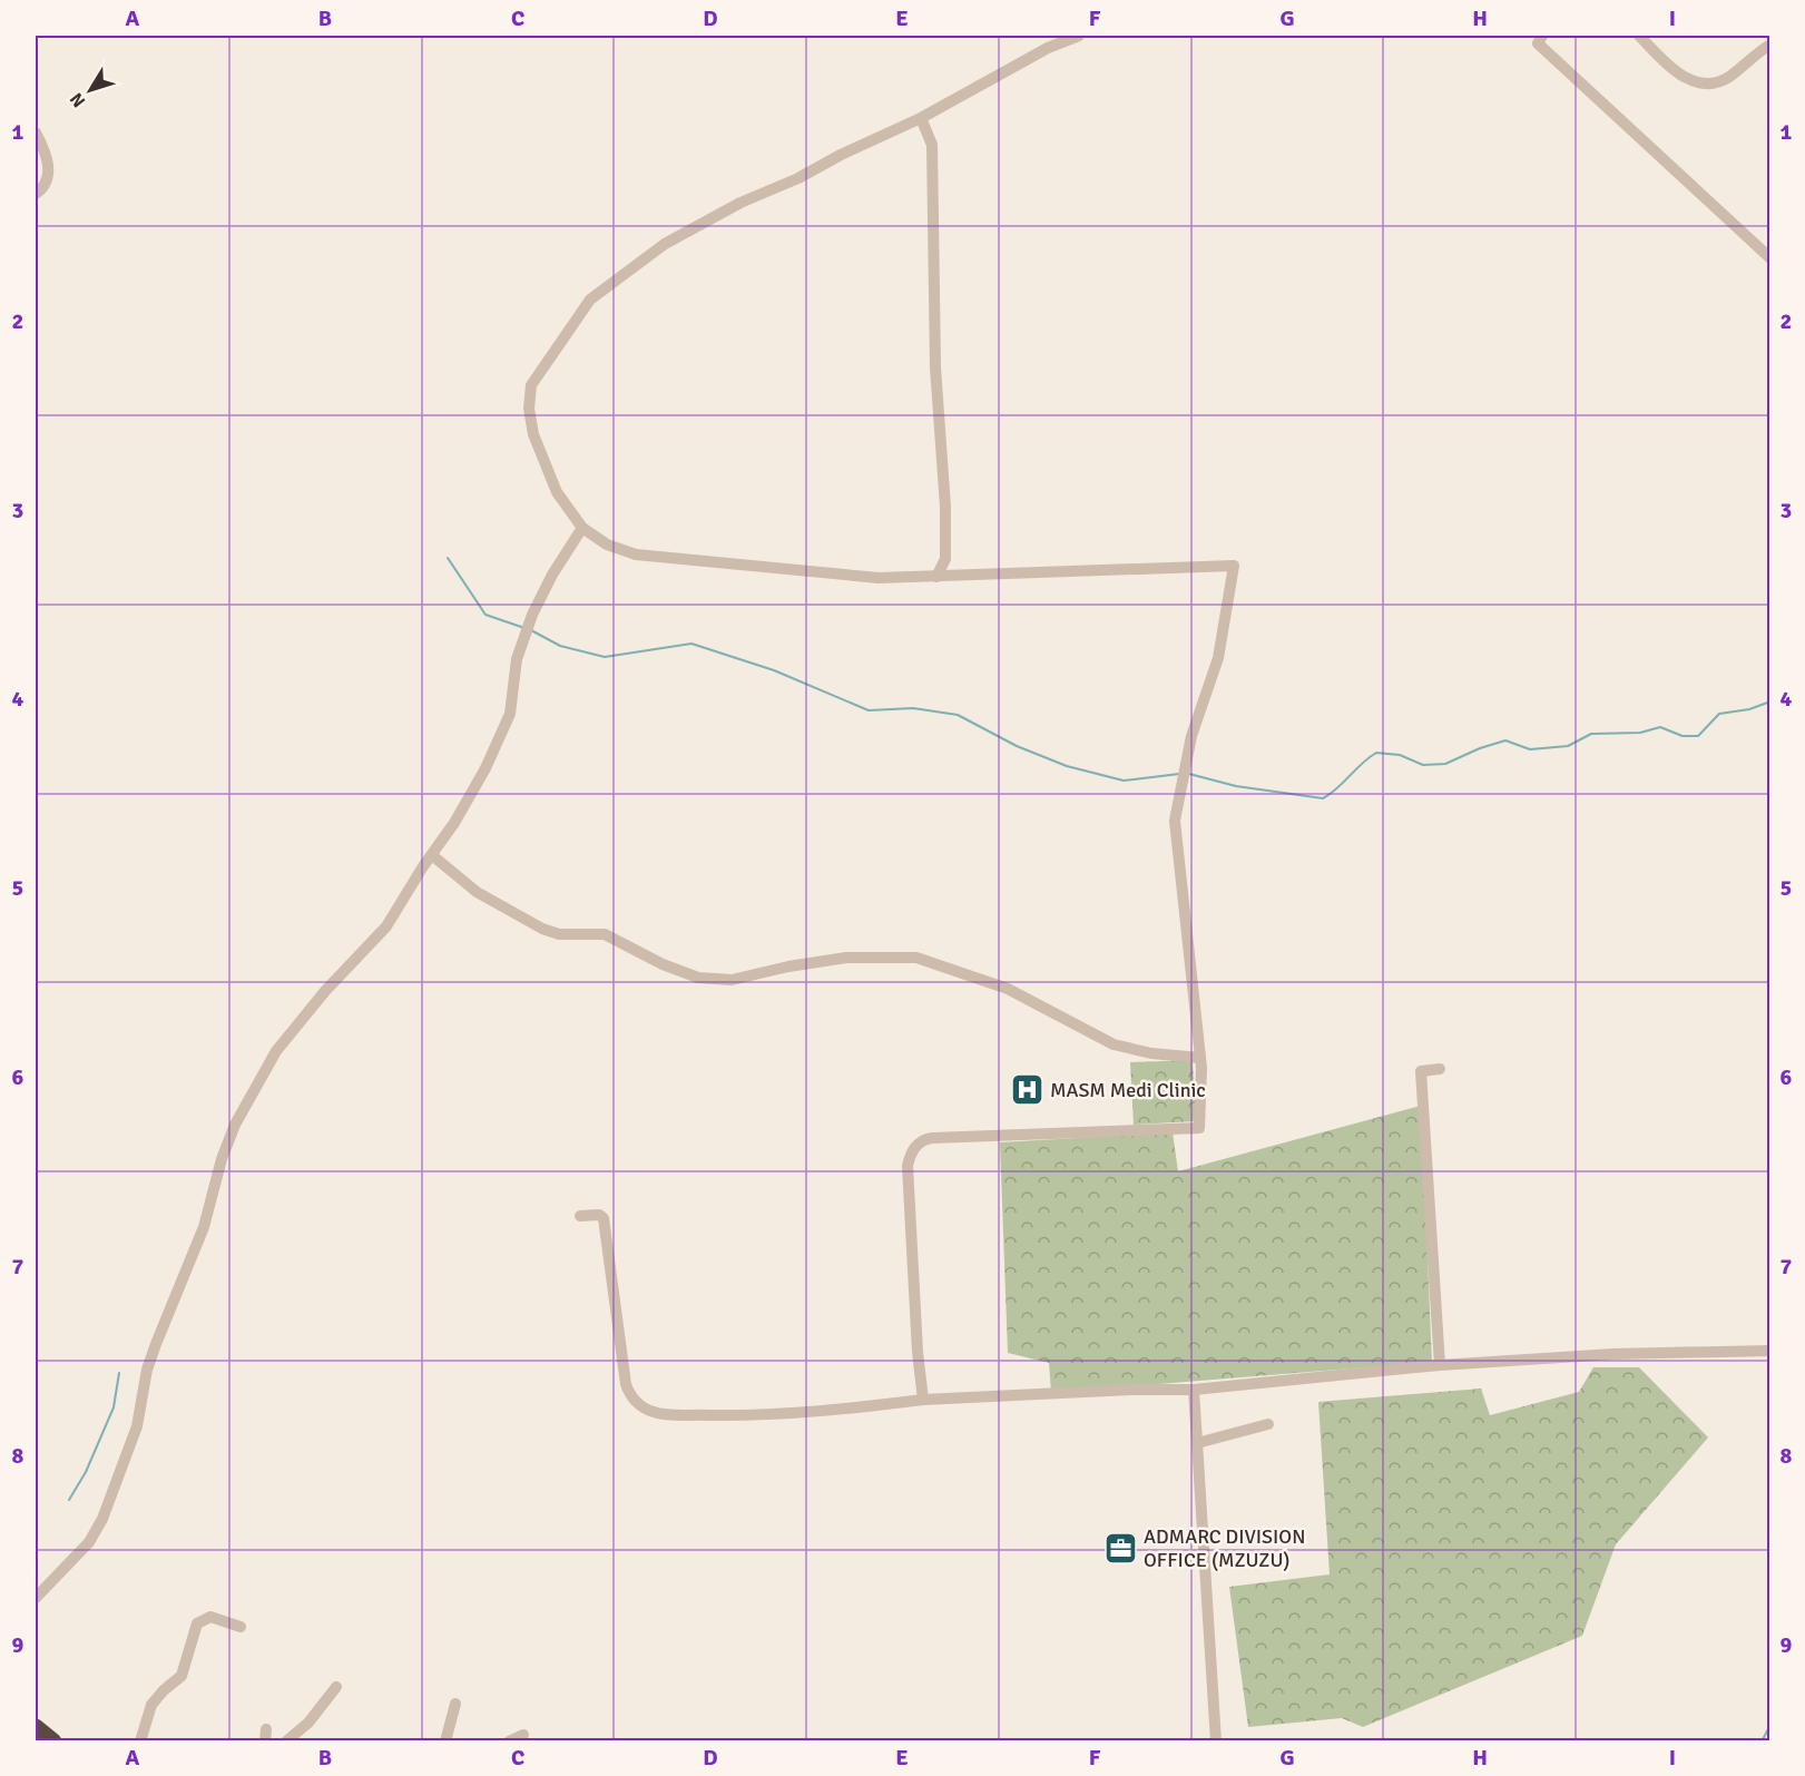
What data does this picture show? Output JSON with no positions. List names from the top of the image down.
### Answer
{
  "places": {
    "hospital": ["MASM Medi Clinic"],
    "office": ["ADMARC DIVISION OFFICE (MZUZU)"]
  },
  "north": "bottom left",
  "grid": {
    "columns": [
      "A",
      "B",
      "C",
      "D",
      "E",
      "F",
      "G",
      "H",
      "I"
    ],
    "rows": [
      "1",
      "2",
      "3",
      "4",
      "5",
      "6",
      "7",
      "8",
      "9"
    ]
  }
}
